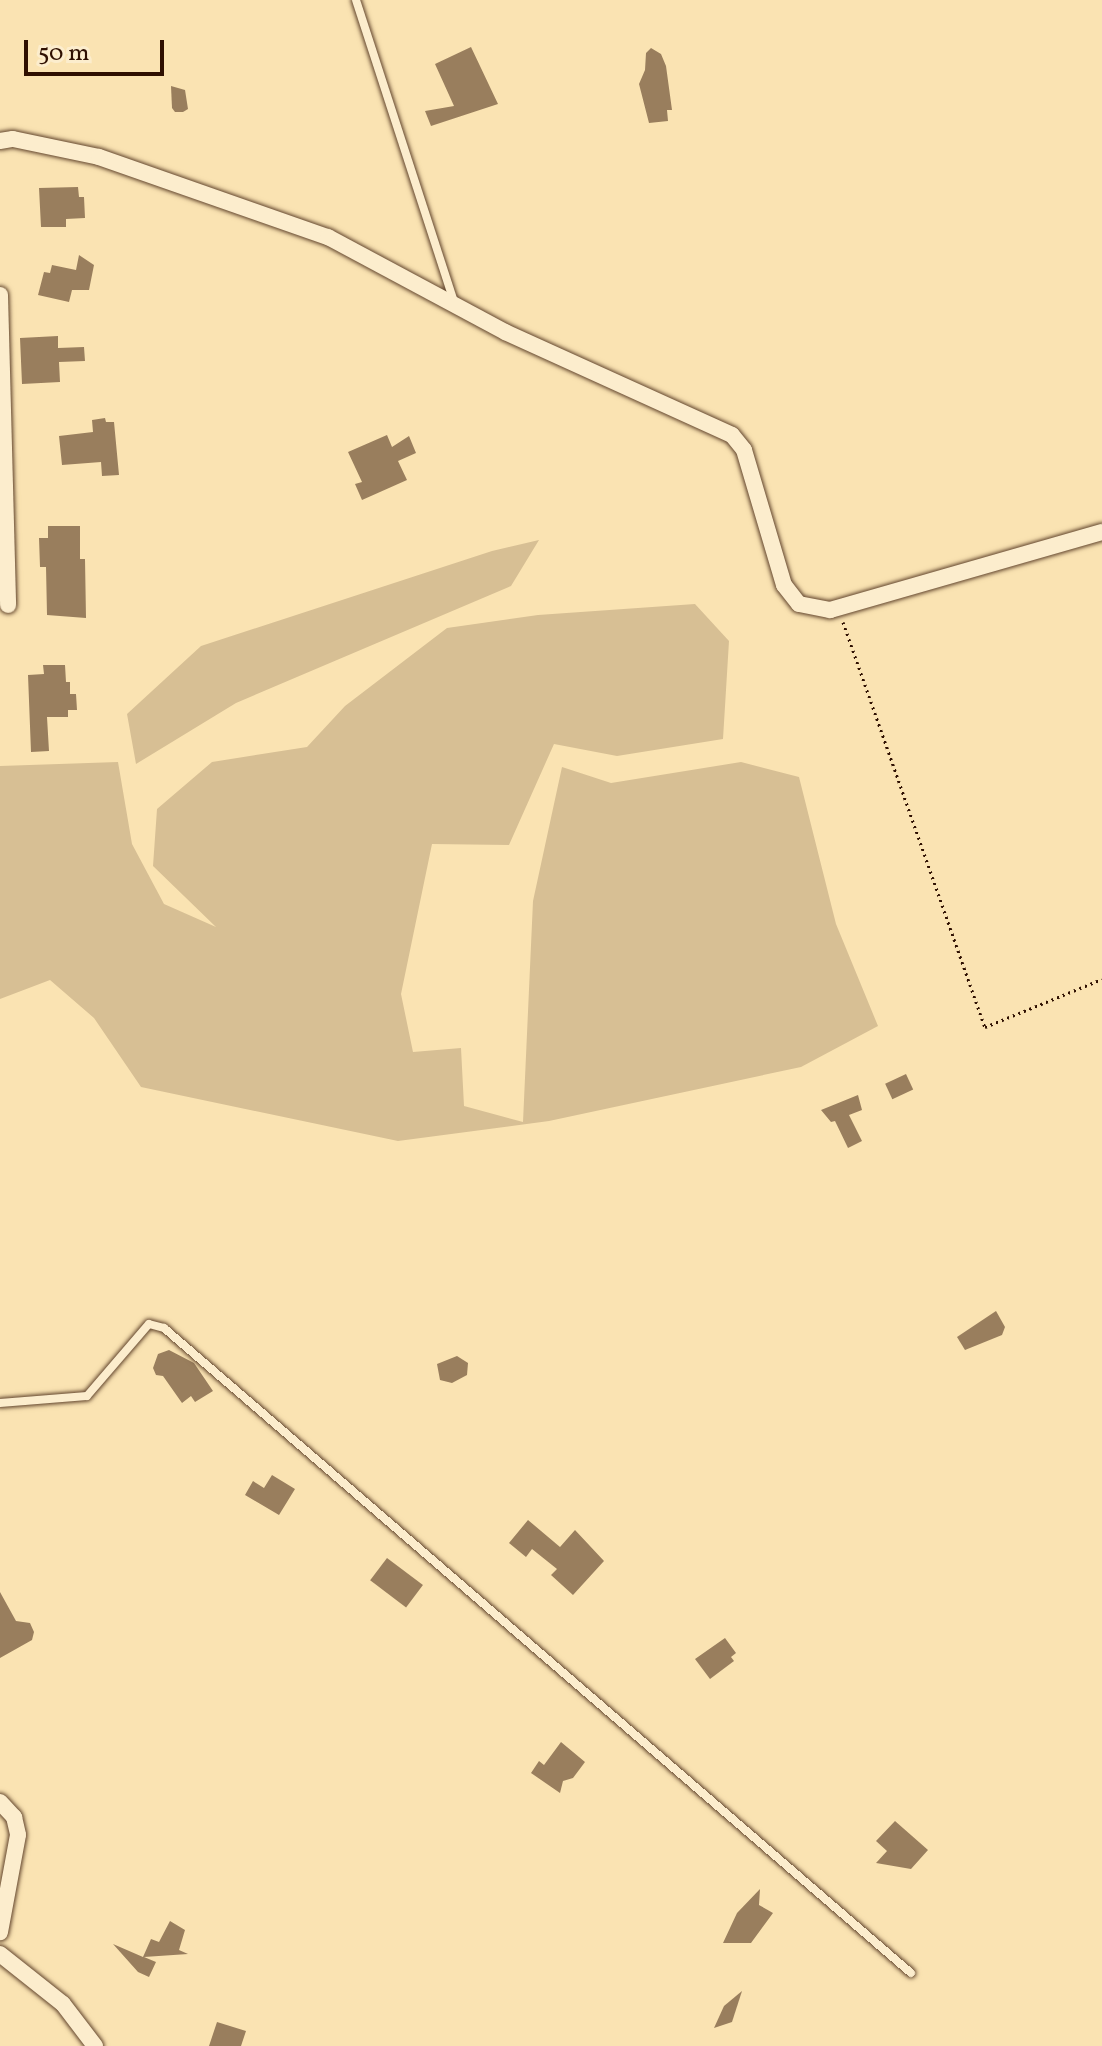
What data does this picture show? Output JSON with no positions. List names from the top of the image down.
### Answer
{
  "scale_bar": "50 m"
}
